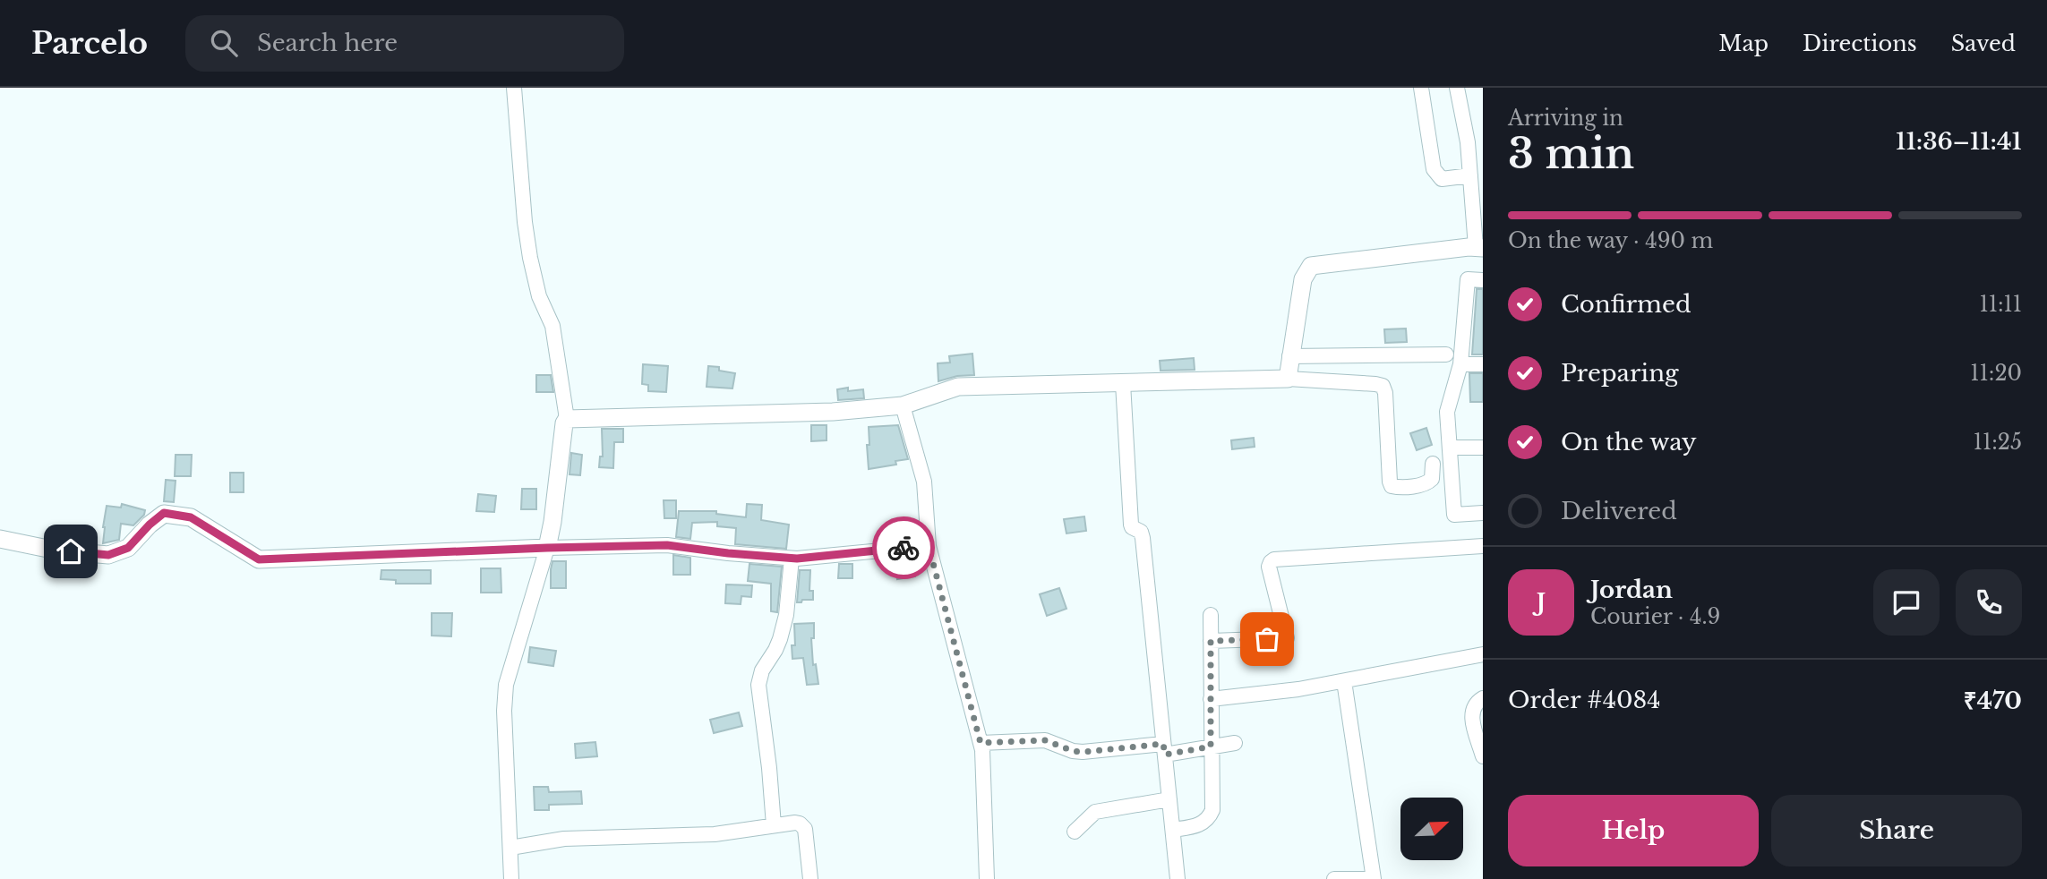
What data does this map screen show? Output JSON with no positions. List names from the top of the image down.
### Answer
{
  "north": "top right",
  "page": {
    "header": "Parcelo",
    "search": "Search here",
    "nav": ["Map", "Directions", "Saved"],
    "heading": ["3 min", "Arriving in", "11:36–11:41"],
    "panel": [
      "Jordan",
      "Courier · 4.9",
      "Order #4084",
      "₹470"
    ],
    "bar": "On the way · 490 m",
    "list": [
      ["Confirmed", "11:11"],
      ["Preparing", "11:20"],
      ["On the way", "11:25"],
      "Delivered"
    ],
    "round": "J",
    "buttons": ["Help", "Share"]
  }
}
